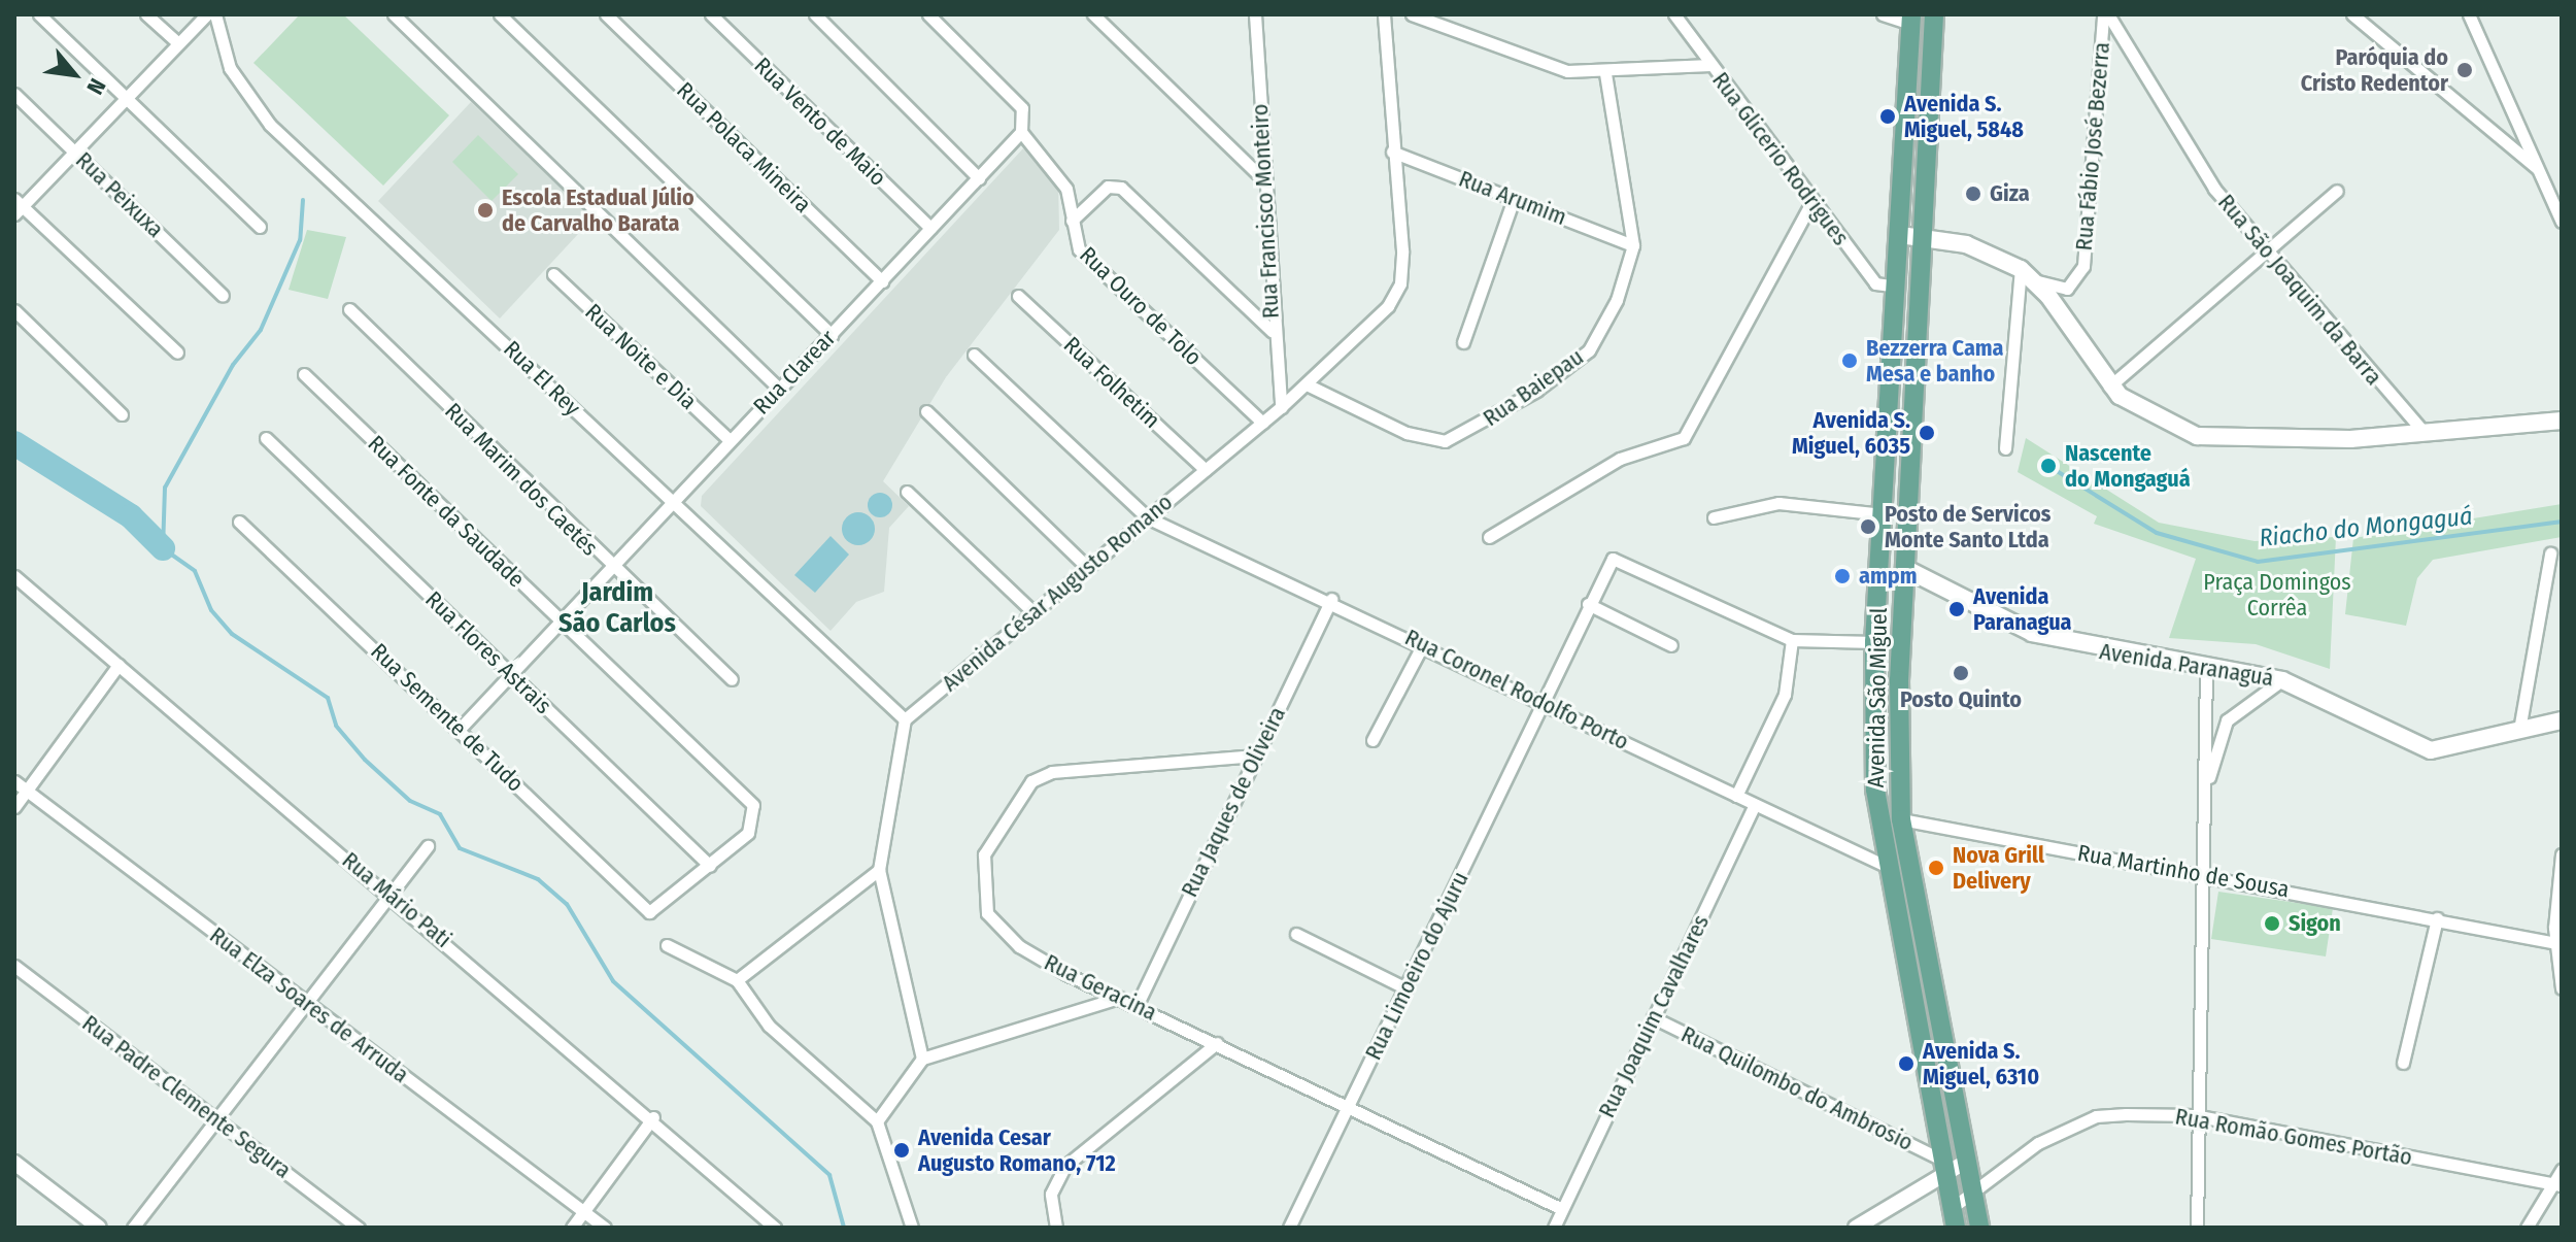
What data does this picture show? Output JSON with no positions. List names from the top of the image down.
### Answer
{
  "streets": {
    "main road": ["Avenida Paranaguá", "Avenida São Miguel"],
    "street": [
      "Rua Vento de Maio",
      "Rua Fábio José Bezerra",
      "Rua Polaca Mineira",
      "Rua Glicerio Rodrigues",
      "Rua Peixuxa",
      "Rua Arumim",
      "Rua Francisco Monteiro",
      "Rua São Joaquim da Barra",
      "Rua Ouro de Tolo",
      "Rua Noite e Dia",
      "Rua Clarear",
      "Rua El Rey",
      "Rua Folhetim",
      "Rua Baiepau",
      "Rua Marim dos Caetés",
      "Rua Fonte da Saudade",
      "Avenida César Augusto Romano",
      "Rua Flores Astrais",
      "Rua Coronel Rodolfo Porto",
      "Rua Semente de Tudo",
      "Rua Jaques de Oliveira",
      "Rua Martinho de Sousa",
      "Rua Mário Pati",
      "Rua Limoeiro do Ajuru",
      "Rua Geracina",
      "Rua Elza Soares de Arruda",
      "Rua Joaquim Cavalhares",
      "Rua Quilombo do Ambrosio",
      "Rua Padre Clemente Segura",
      "Rua Romão Gomes Portão"
    ]
  },
  "crossings": [
    ["Rua Vento de Maio", "Rua Clarear"],
    ["Rua Fábio José Bezerra", "Rua São Joaquim da Barra"],
    ["Rua Polaca Mineira", "Rua Clarear"],
    ["Rua Glicerio Rodrigues", "Avenida São Miguel"],
    ["Rua Arumim", "Rua Baiepau"],
    ["Rua Arumim", "Avenida César Augusto Romano"],
    ["Rua Francisco Monteiro", "Avenida César Augusto Romano"],
    ["Rua Ouro de Tolo", "Rua Clarear"],
    ["Rua Ouro de Tolo", "Avenida César Augusto Romano"],
    ["Rua Noite e Dia", "Rua Clarear"],
    ["Rua Clarear", "Rua El Rey"],
    ["Rua Clarear", "Rua Marim dos Caetés"],
    ["Rua Clarear", "Rua Fonte da Saudade"],
    ["Rua Clarear", "Rua Flores Astrais"],
    ["Rua Clarear", "Rua Semente de Tudo"],
    ["Rua El Rey", "Avenida César Augusto Romano"],
    ["Rua Folhetim", "Avenida César Augusto Romano"],
    ["Rua Baiepau", "Avenida César Augusto Romano"],
    ["Rua Fonte da Saudade", "Rua Flores Astrais"],
    ["Rua Fonte da Saudade", "Rua Semente de Tudo"],
    ["Avenida César Augusto Romano", "Rua Coronel Rodolfo Porto"],
    ["Rua Flores Astrais", "Rua Semente de Tudo"],
    ["Avenida Paranaguá", "Avenida São Miguel"],
    ["Rua Coronel Rodolfo Porto", "Avenida São Miguel"],
    ["Rua Coronel Rodolfo Porto", "Rua Jaques de Oliveira"],
    ["Rua Coronel Rodolfo Porto", "Rua Limoeiro do Ajuru"],
    ["Rua Coronel Rodolfo Porto", "Rua Joaquim Cavalhares"],
    ["Avenida São Miguel", "Rua Martinho de Sousa"],
    ["Avenida São Miguel", "Rua Quilombo do Ambrosio"],
    ["Avenida São Miguel", "Rua Romão Gomes Portão"],
    ["Rua Jaques de Oliveira", "Rua Geracina"],
    ["Rua Limoeiro do Ajuru", "Rua Geracina"],
    ["Rua Geracina", "Rua Joaquim Cavalhares"],
    ["Rua Joaquim Cavalhares", "Rua Quilombo do Ambrosio"]
  ],
  "districts": ["Jardim São Carlos"],
  "water": ["Riacho do Mongaguá"],
  "parks": ["Praça Domingos Corrêa"],
  "places": [
    "Paróquia do Cristo Redentor",
    "Avenida S. Miguel, 5848",
    "Giza",
    "Escola Estadual Júlio de Carvalho Barata",
    "Bezzerra Cama Mesa e banho",
    "Avenida S. Miguel, 6035",
    "Nascente do Mongaguá",
    "Posto de Servicos Monte Santo Ltda",
    "ampm",
    "Avenida Paranagua",
    "Posto Quinto",
    "Nova Grill Delivery",
    "Sigon",
    "Avenida S. Miguel, 6310",
    "Avenida Cesar Augusto Romano, 712"
  ],
  "north": "bottom right"
}
